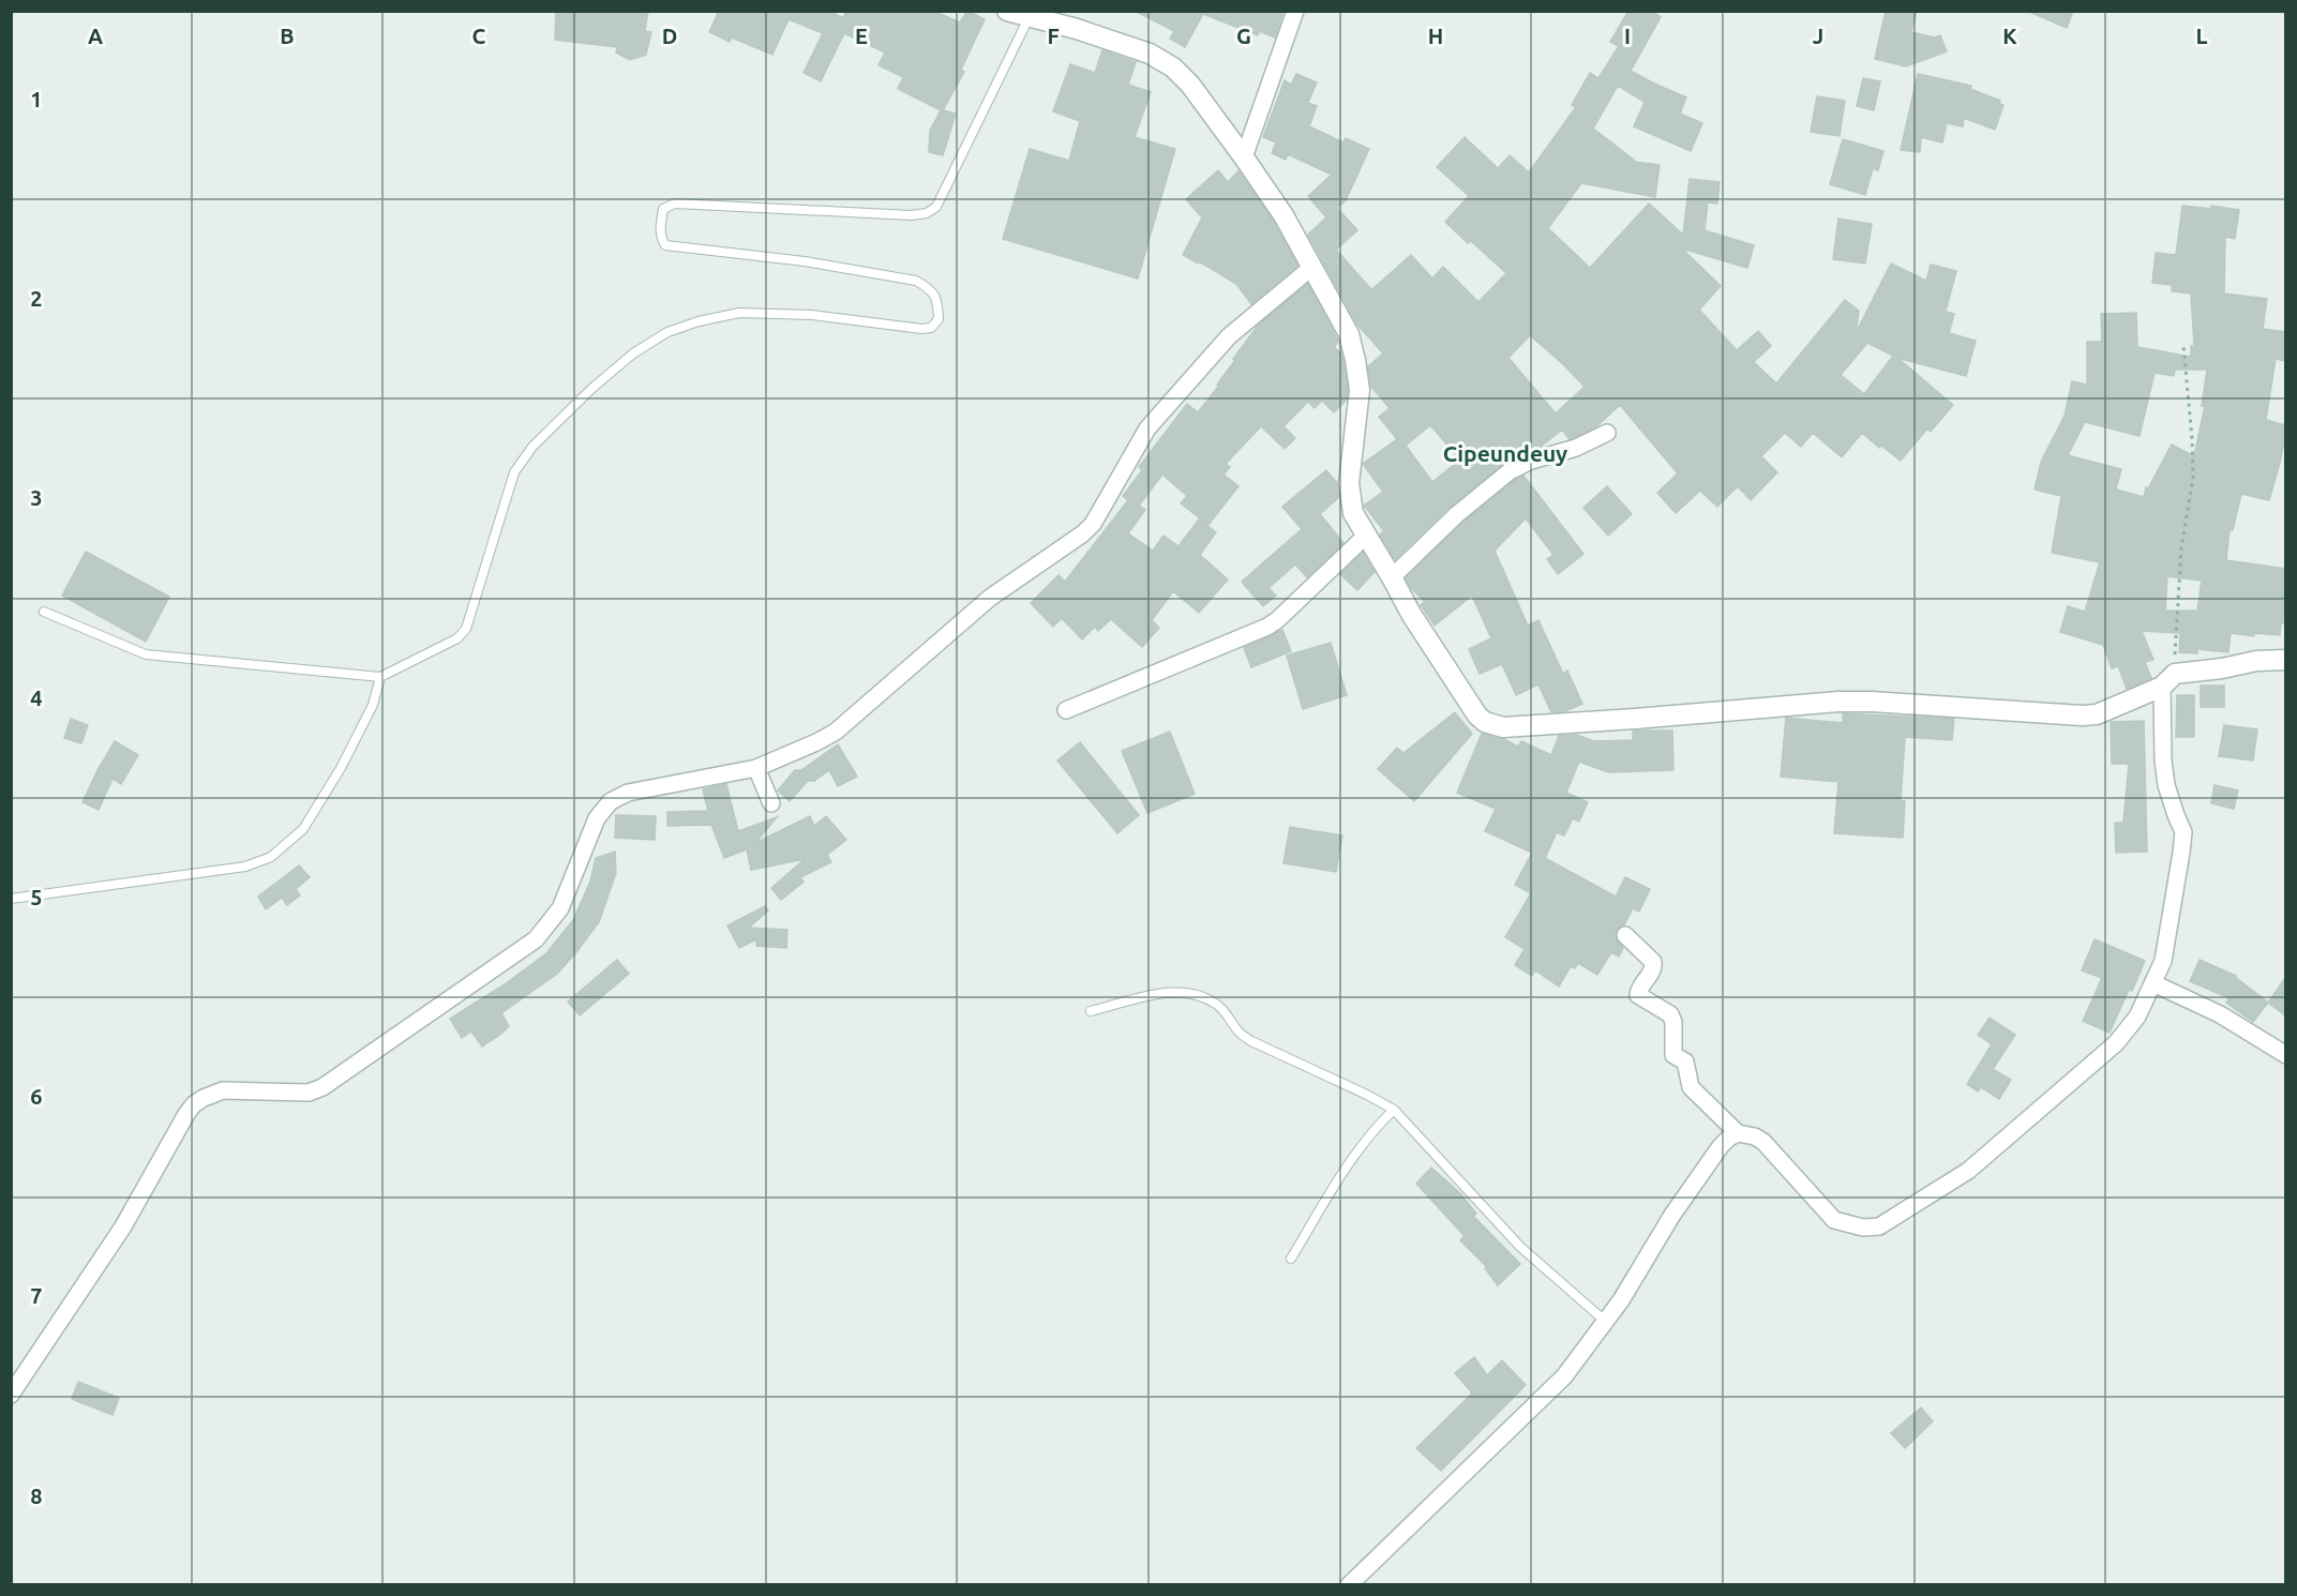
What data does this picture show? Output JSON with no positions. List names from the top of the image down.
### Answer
{
  "districts": ["Cipeundeuy"],
  "grid": {
    "columns": [
      "A",
      "B",
      "C",
      "D",
      "E",
      "F",
      "G",
      "H",
      "I",
      "J",
      "K",
      "L"
    ],
    "rows": [
      "1",
      "2",
      "3",
      "4",
      "5",
      "6",
      "7",
      "8"
    ]
  }
}
